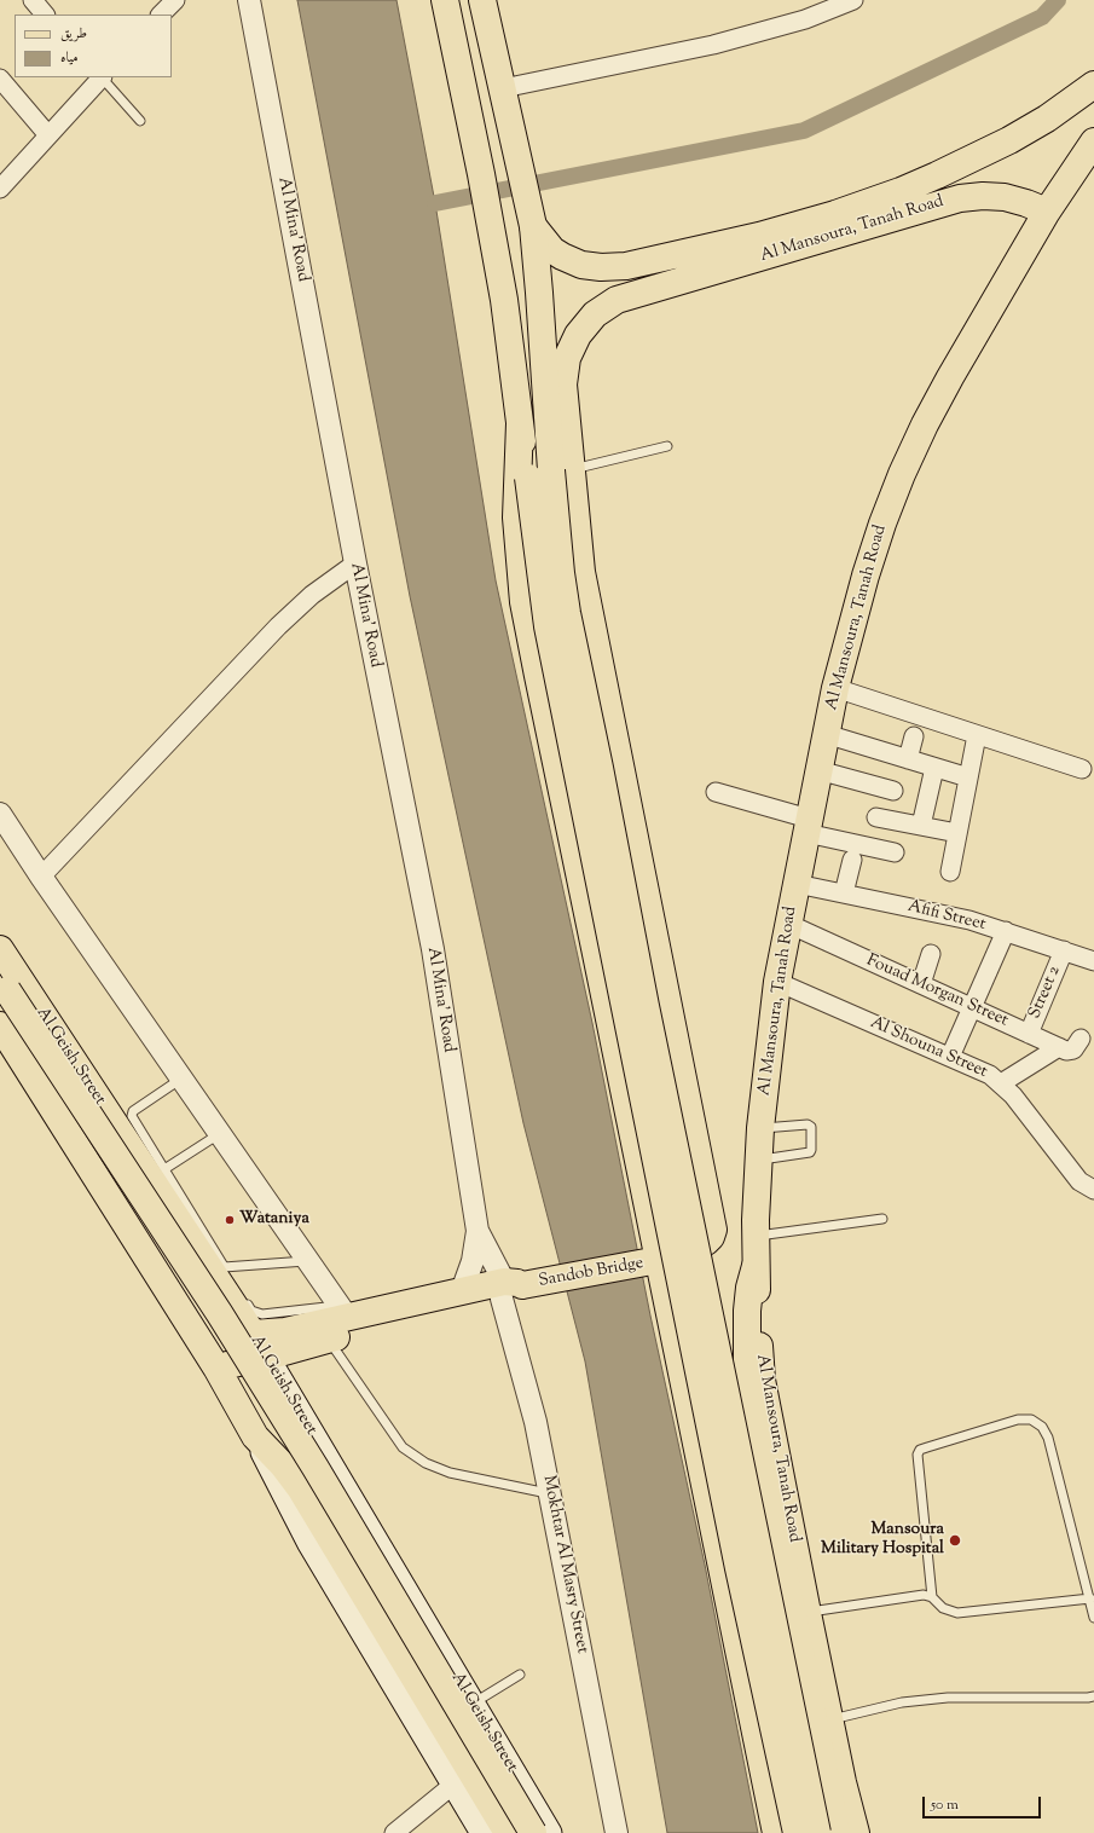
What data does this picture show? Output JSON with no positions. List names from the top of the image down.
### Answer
{
  "streets": {
    "main road": ["Al Mansoura, Tanah Road", "Al Geish Street", "Sandob Bridge"],
    "street": [
      "Al Mina' Road",
      "Afifi Street",
      "Fouad Morgan Street",
      "Street 2",
      "Al Shouna Street",
      "Mokhtar Al Masry Street"
    ]
  },
  "crossings": [
    ["Al Mina' Road", "Sandob Bridge"],
    ["Al Mina' Road", "Mokhtar Al Masry Street"],
    ["Al Mansoura, Tanah Road", "Afifi Street"],
    ["Al Mansoura, Tanah Road", "Fouad Morgan Street"],
    ["Al Mansoura, Tanah Road", "Al Shouna Street"],
    ["Al Mansoura, Tanah Road", "Sandob Bridge"],
    ["Afifi Street", "Street 2"],
    ["Fouad Morgan Street", "Street 2"],
    ["Sandob Bridge", "Mokhtar Al Masry Street"]
  ],
  "places": ["Wataniya", "Mansoura Military Hospital"],
  "legend": ["طريق", "مياه"],
  "scale_bar": "50 m"
}
